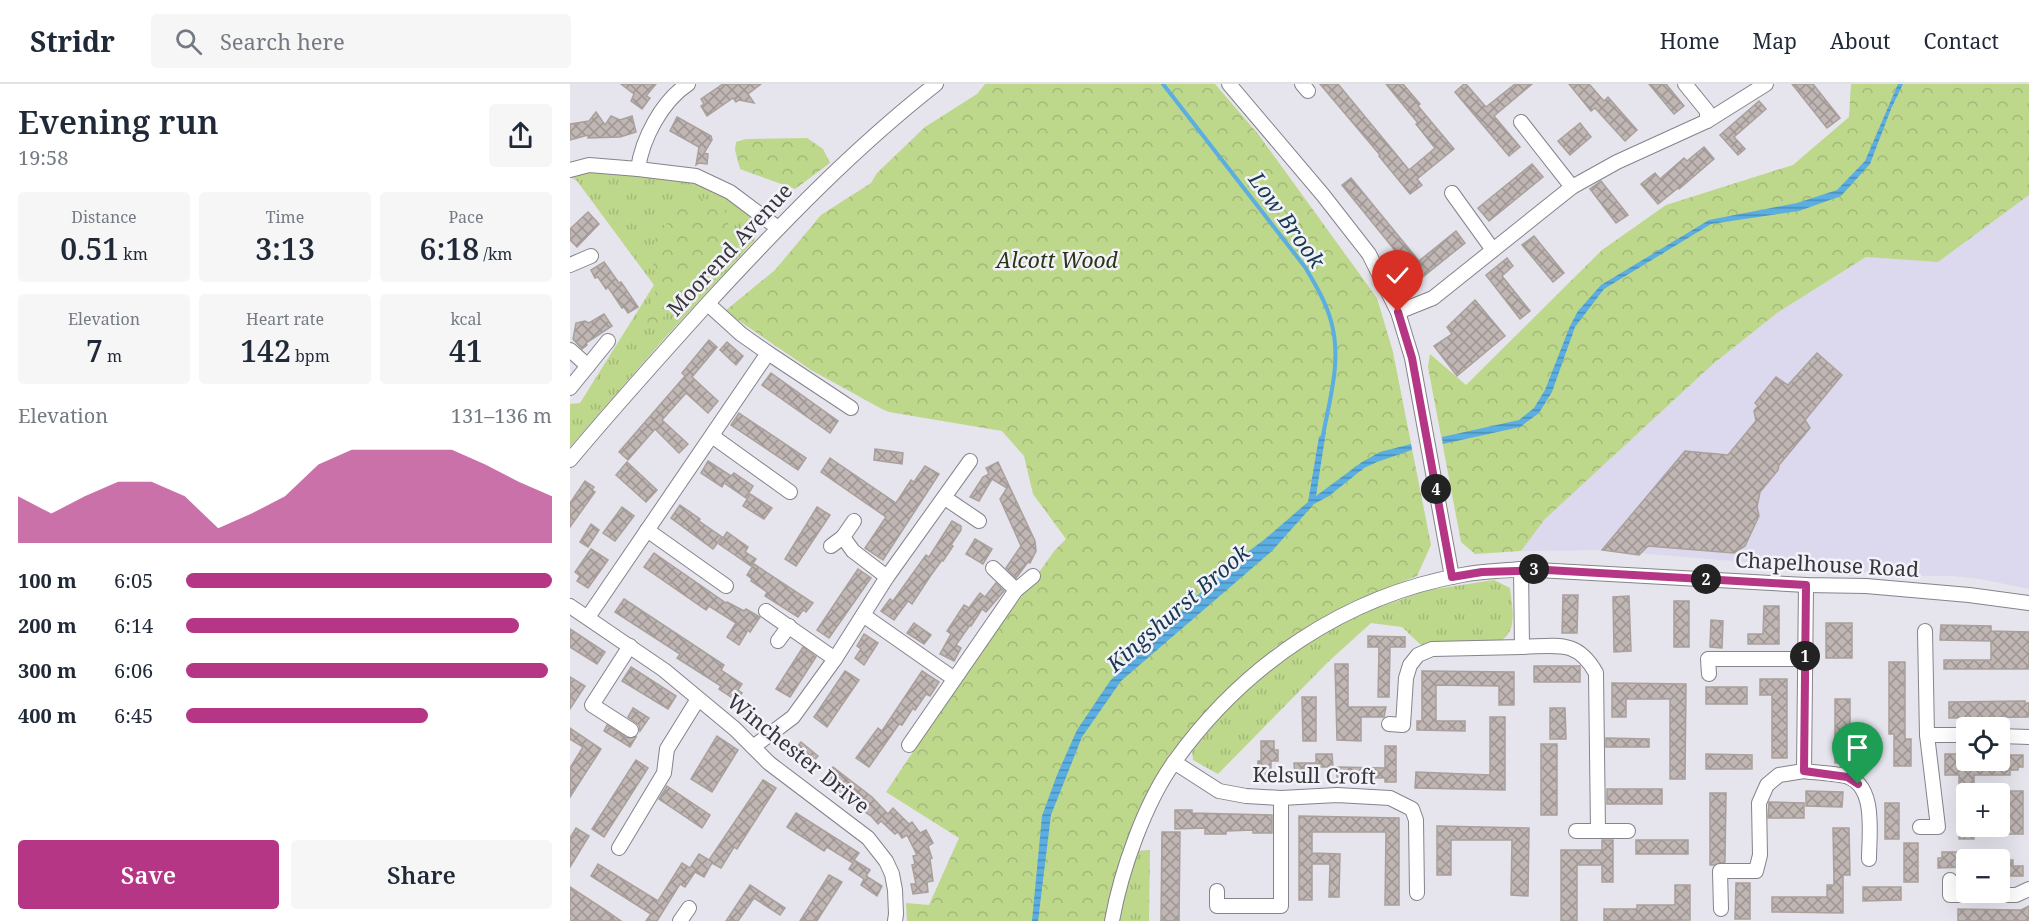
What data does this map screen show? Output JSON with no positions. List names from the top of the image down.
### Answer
{
  "streets": {
    "street": [
      "Moorend Avenue",
      "Chapelhouse Road",
      "Winchester Drive",
      "Kelsull Croft"
    ]
  },
  "crossings": [
    ["Chapelhouse Road", "Kelsull Croft"]
  ],
  "water": ["Low Brook", "Kingshurst Brook"],
  "parks": ["Alcott Wood"],
  "page": {
    "header": "Stridr",
    "search": "Search here",
    "nav": [
      "Home",
      "Map",
      "About",
      "Contact"
    ],
    "heading": ["Evening run", "19:58"],
    "stats": [
      ["Distance", "0.51 km"],
      ["Time", "3:13"],
      ["Pace", "6:18 /km"],
      ["Elevation", "7 m"],
      ["Heart rate", "142 bpm"],
      ["kcal", "41"]
    ],
    "chart": ["Elevation", "131–136 m"],
    "pins": [
      "4",
      "3",
      "2",
      "1"
    ],
    "list": [
      {
        "name": "100 m",
        "note": "6:05"
      },
      {
        "name": "200 m",
        "note": "6:14"
      },
      {
        "name": "300 m",
        "note": "6:06"
      },
      {
        "name": "400 m",
        "note": "6:45"
      }
    ],
    "map_buttons": ["+", "−"],
    "buttons": ["Save", "Share"]
  }
}
